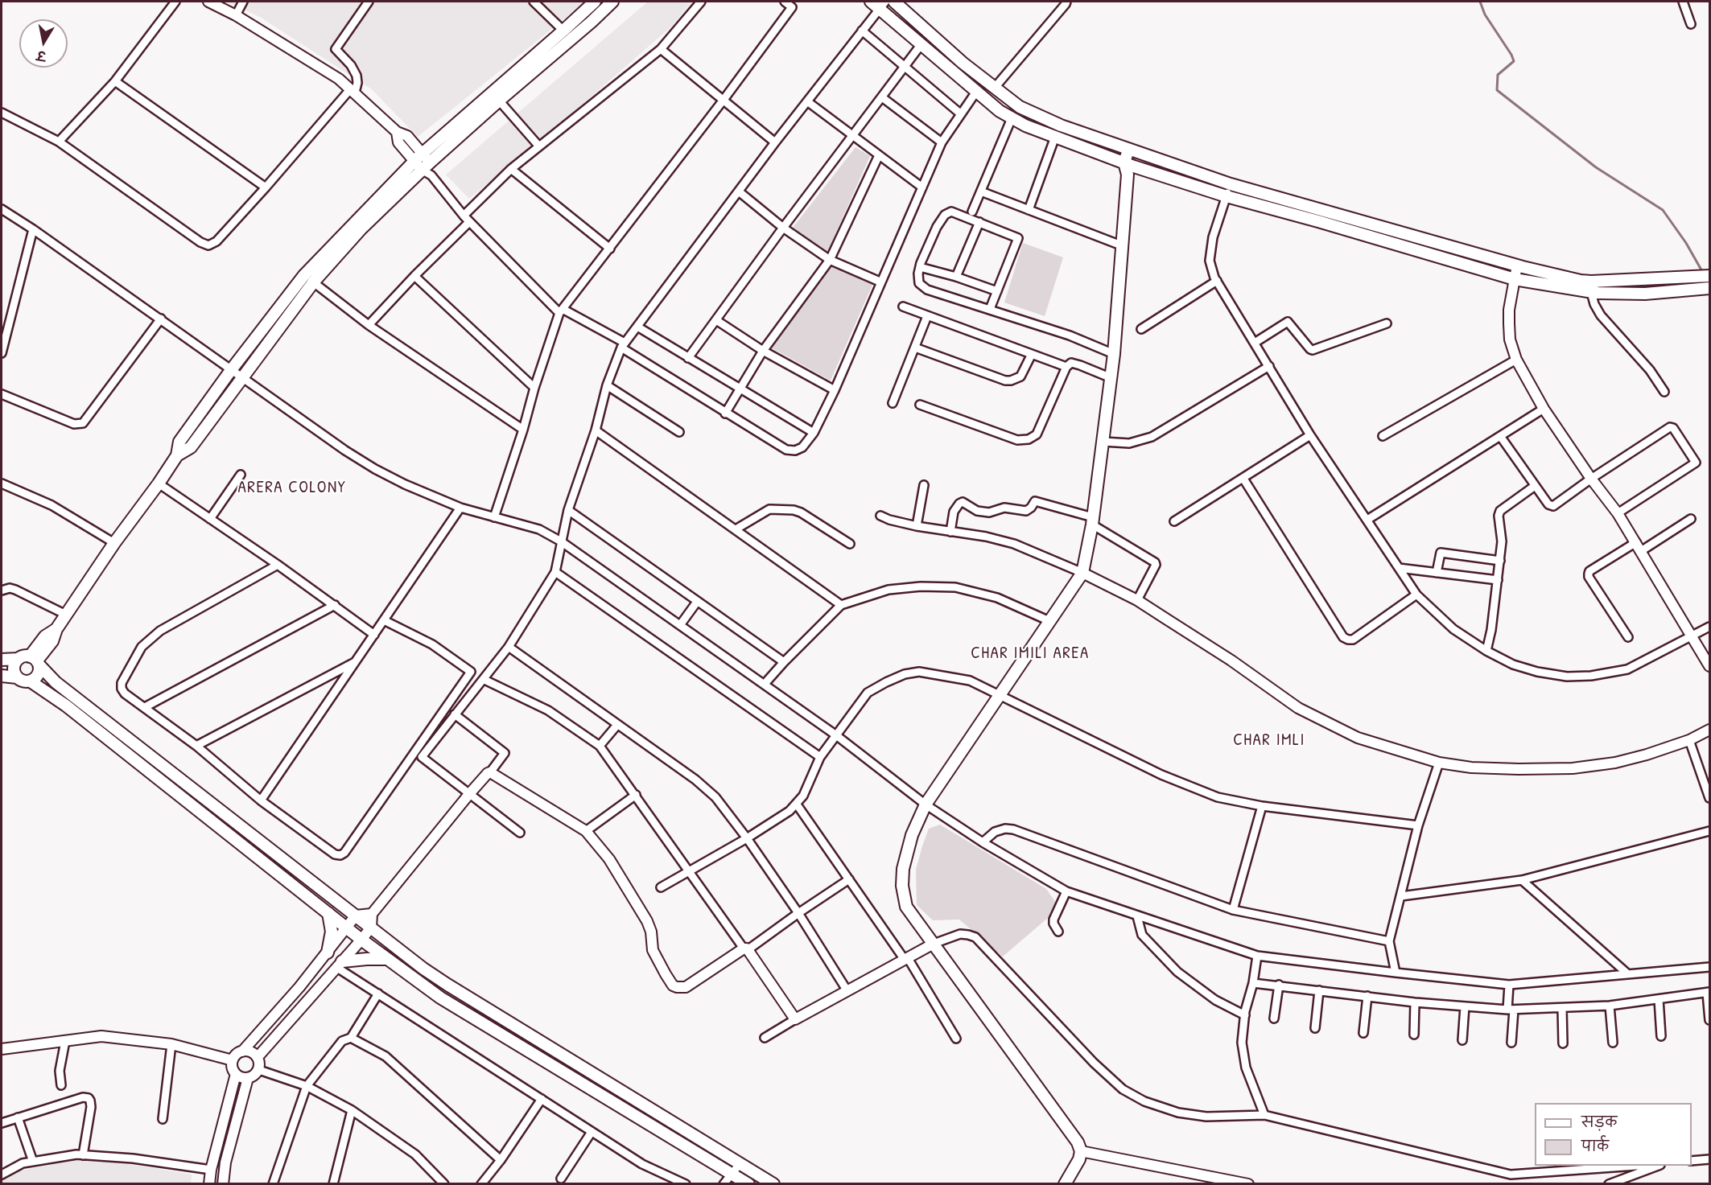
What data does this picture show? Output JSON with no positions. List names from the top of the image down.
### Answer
{
  "districts": ["ARERA COLONY", "CHAR IMILI AREA", "CHAR IMLI"],
  "legend": ["सड़क", "पार्क"],
  "north": "bottom"
}
